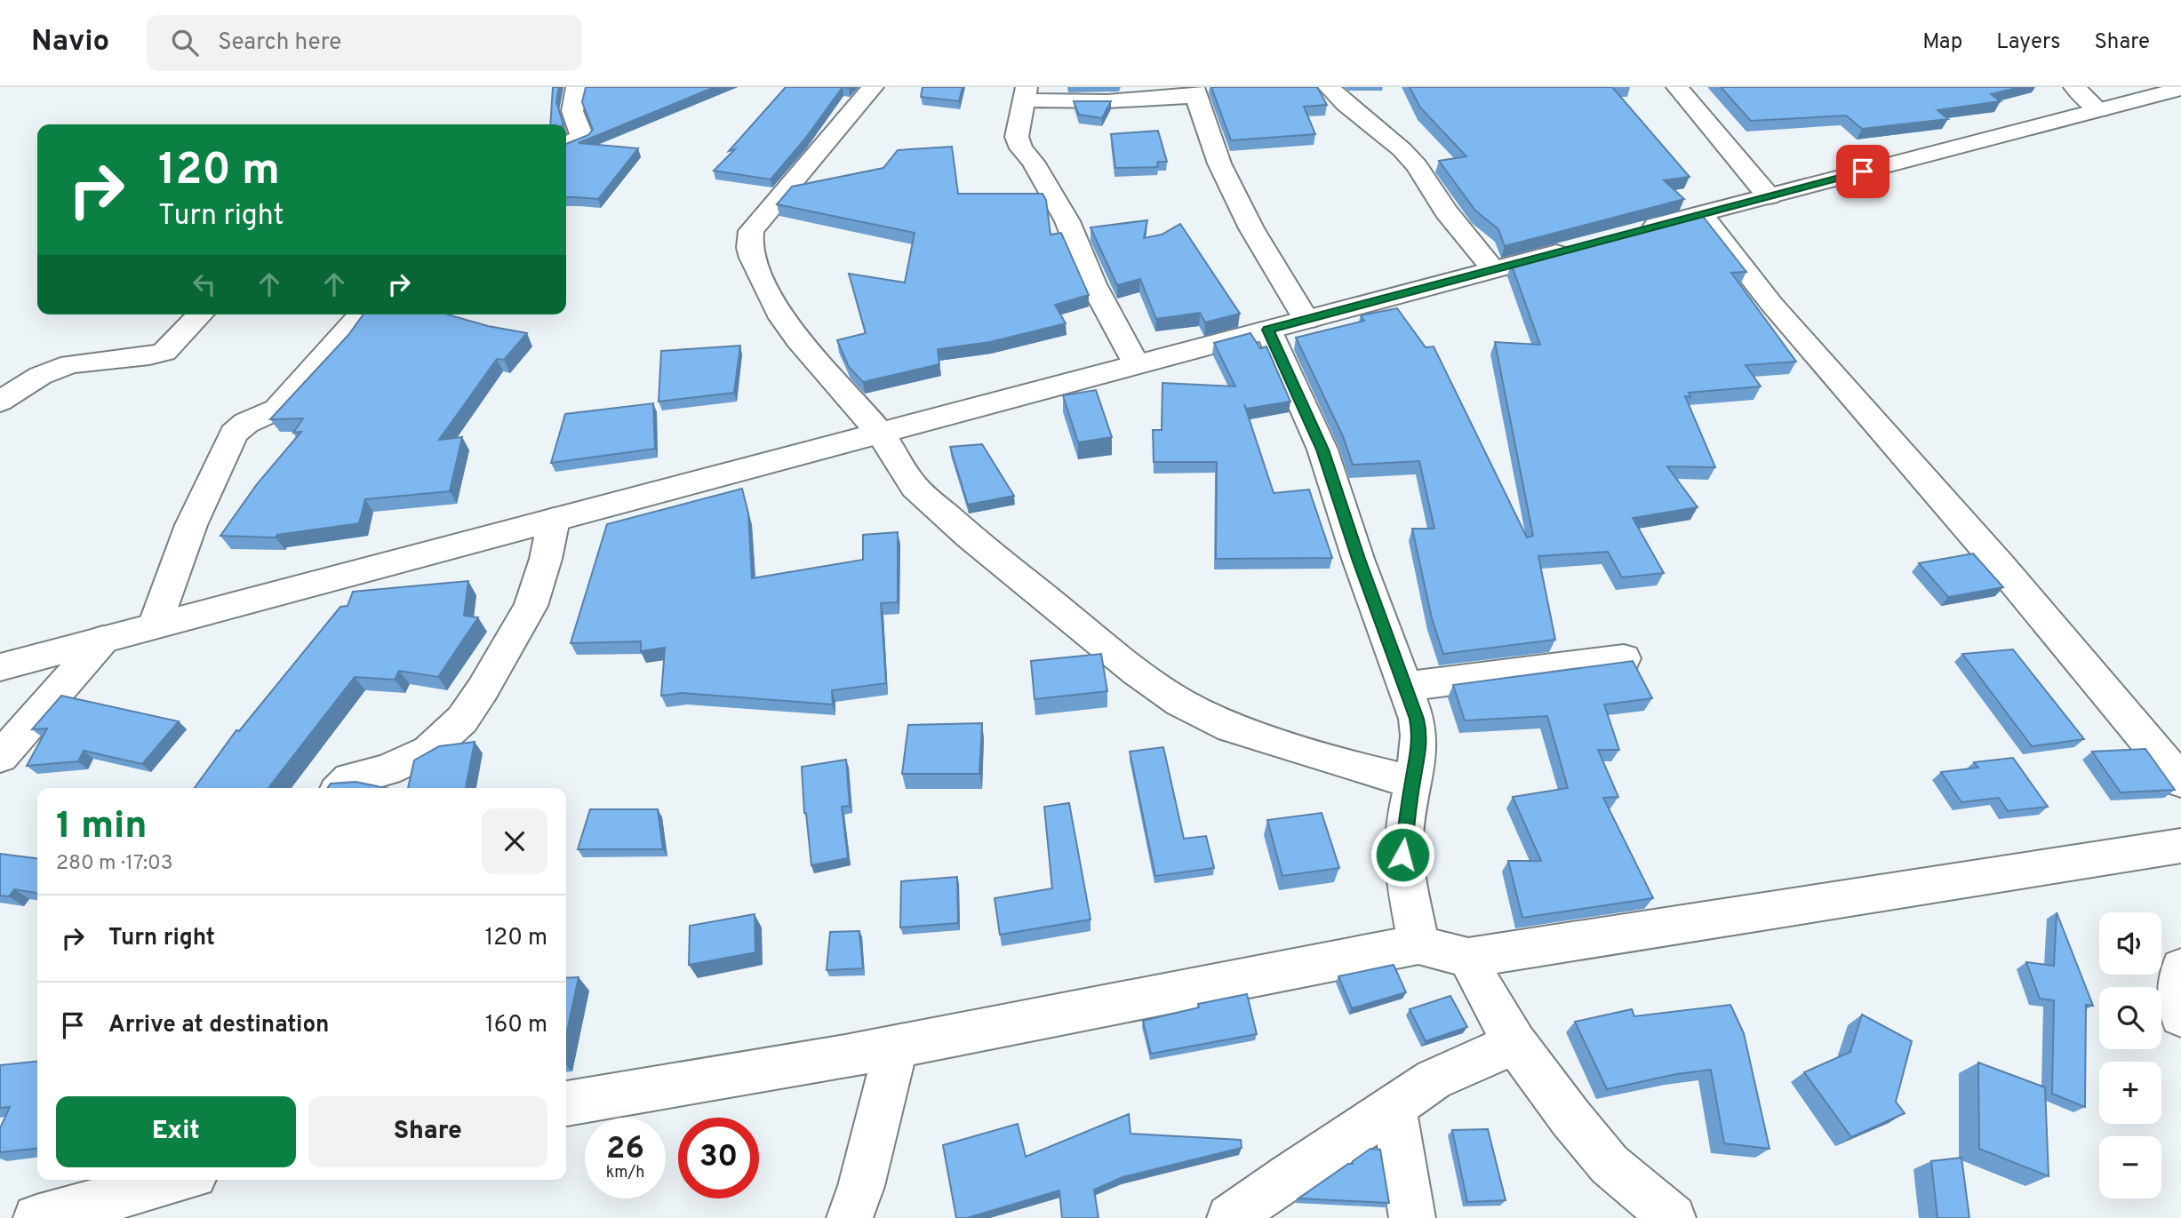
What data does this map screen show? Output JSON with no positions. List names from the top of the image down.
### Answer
{
  "page": {
    "header": "Navio",
    "search": "Search here",
    "nav": ["Map", "Layers", "Share"],
    "turn": ["120 m", "Turn right"],
    "heading": ["1 min", "280 m · 17:03"],
    "list": [
      {
        "name": "Turn right",
        "value": "120 m"
      },
      {
        "name": "Arrive at destination",
        "value": "160 m"
      }
    ],
    "map_buttons": ["+", "−"],
    "buttons": ["Exit", "Share"],
    "speed": "26 km/h",
    "limit": "30"
  }
}
